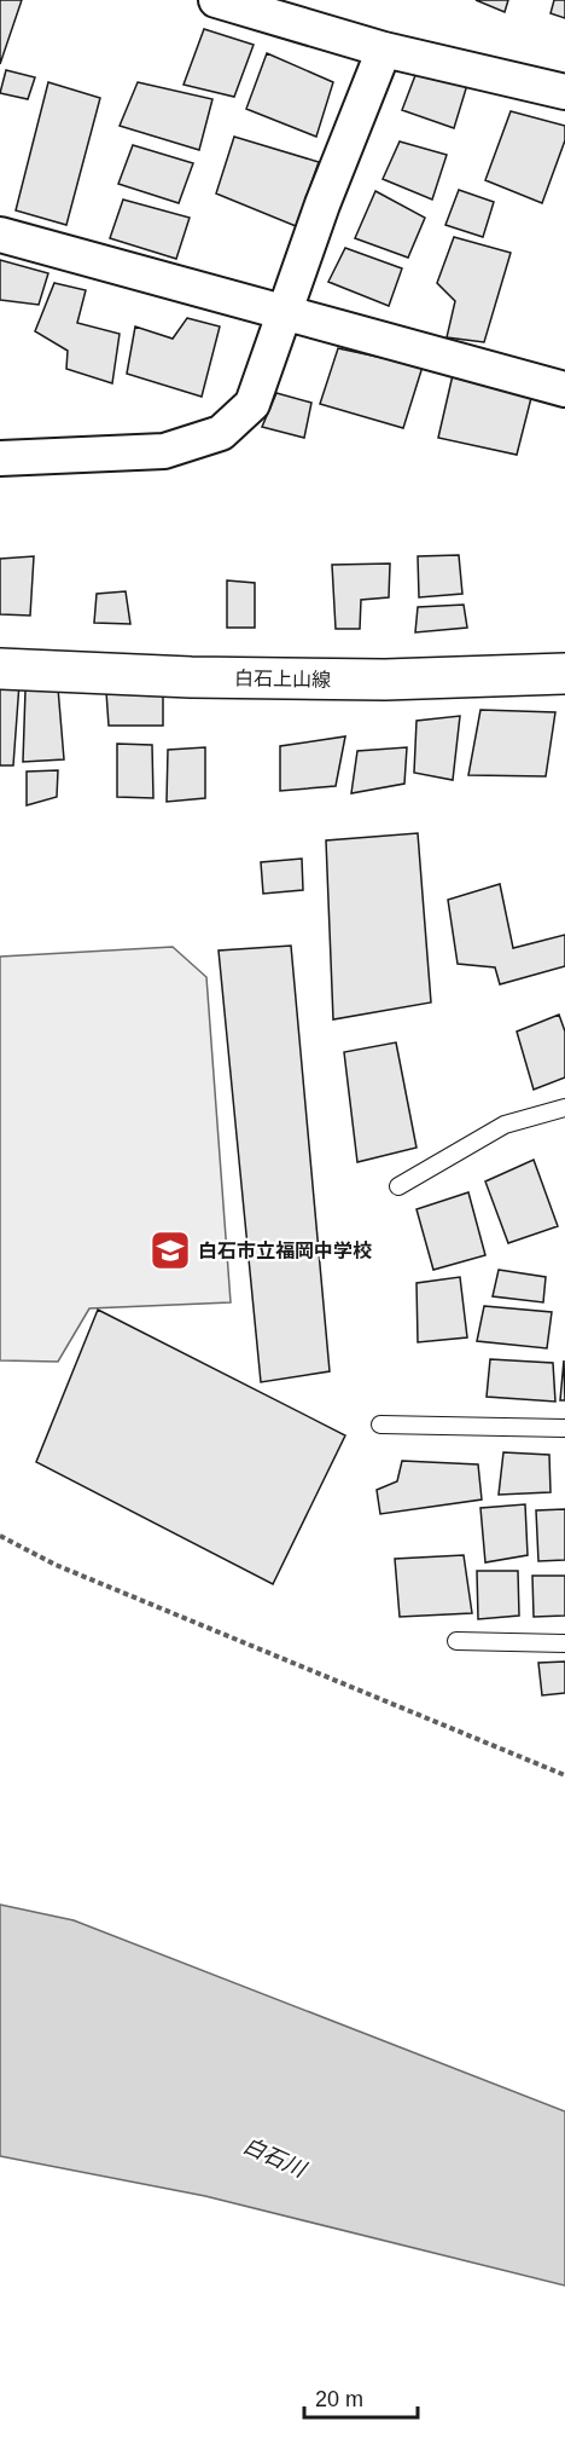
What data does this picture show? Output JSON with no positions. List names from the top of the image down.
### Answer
{
  "streets": {
    "main road": ["白石上山線"]
  },
  "water": ["白石川"],
  "places": {
    "school or university": ["白石市立福岡中学校"]
  },
  "scale_bar": "20 m"
}
